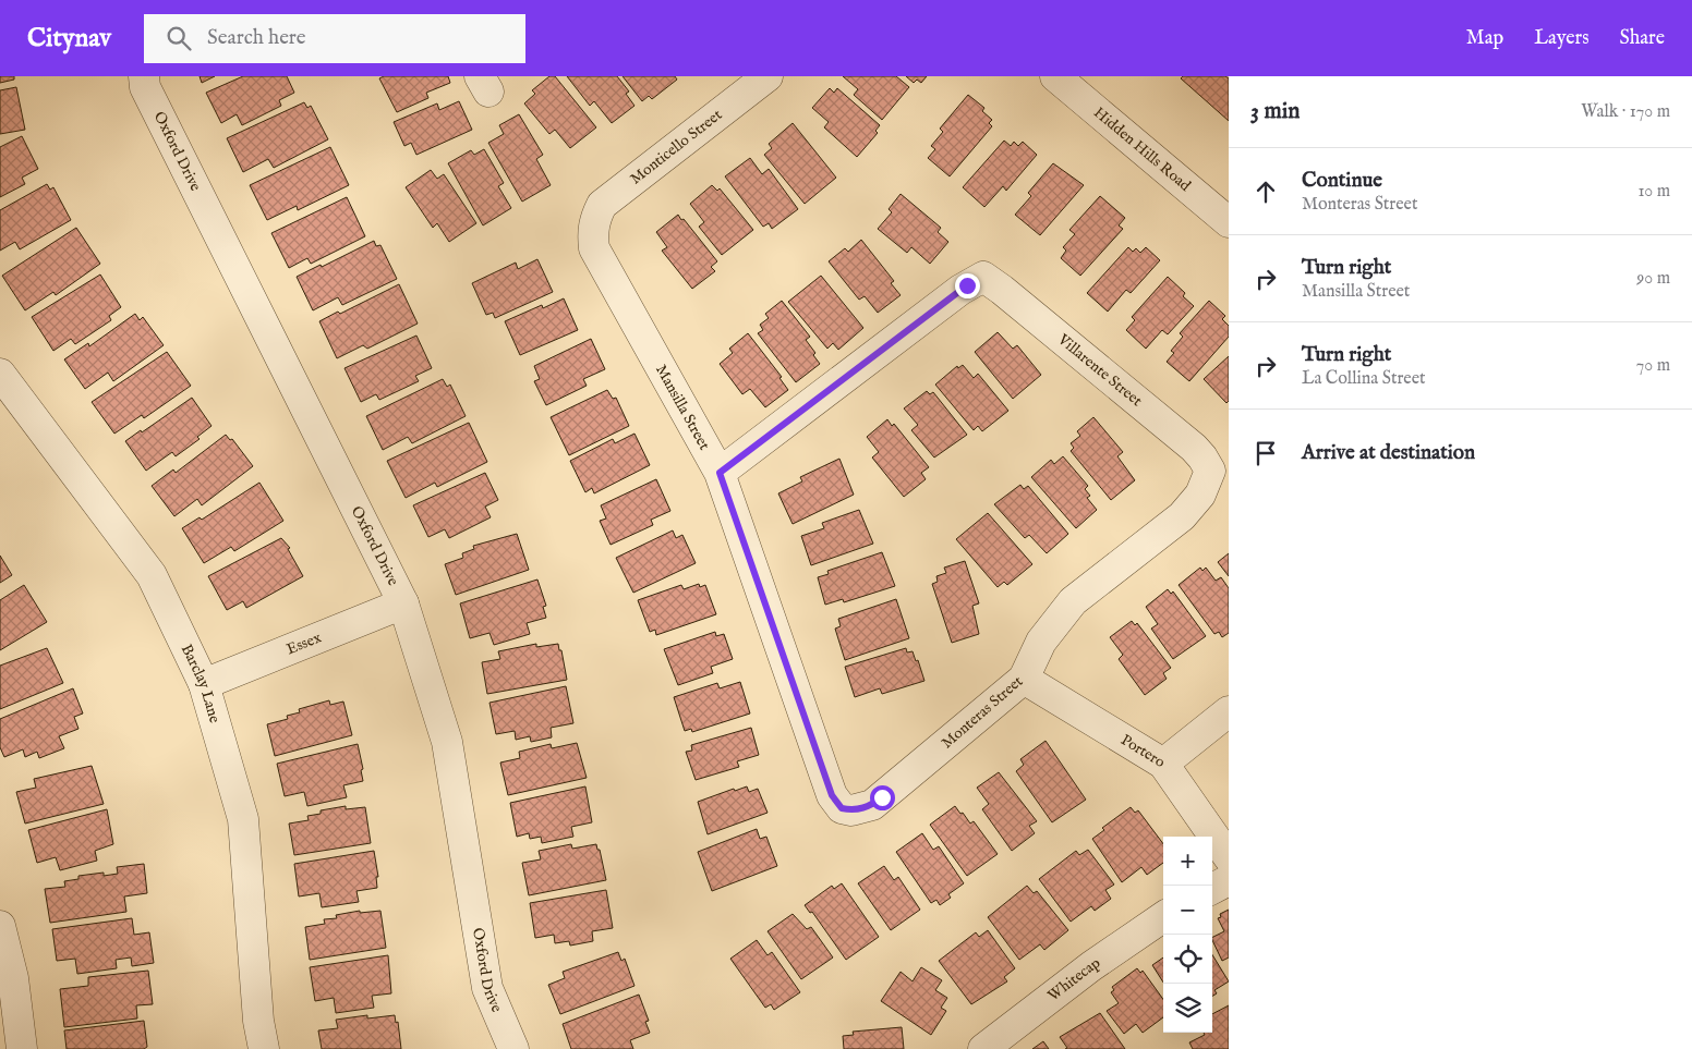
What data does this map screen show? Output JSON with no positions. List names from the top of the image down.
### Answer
{
  "streets": {
    "street": [
      "Monticello Street",
      "Hidden Hills Road",
      "Oxford Drive",
      "Villarente Street",
      "Mansilla Street",
      "Essex",
      "Barclay Lane",
      "Monteras Street",
      "Portero",
      "Whitecap"
    ]
  },
  "crossings": [
    ["Monticello Street", "Mansilla Street"],
    ["Oxford Drive", "Essex"],
    ["Villarente Street", "Mansilla Street"],
    ["Villarente Street", "Monteras Street"],
    ["Mansilla Street", "Monteras Street"],
    ["Essex", "Barclay Lane"],
    ["Monteras Street", "Portero"]
  ],
  "page": {
    "header": "Citynav",
    "search": "Search here",
    "nav": ["Map", "Layers", "Share"],
    "heading": ["3 min", "Walk · 170 m"],
    "list": [
      ["Continue", "Monteras Street", "10 m"],
      ["Turn right", "Mansilla Street", "90 m"],
      ["Turn right", "La Collina Street", "70 m"],
      "Arrive at destination"
    ],
    "map_buttons": ["+", "−"]
  }
}
